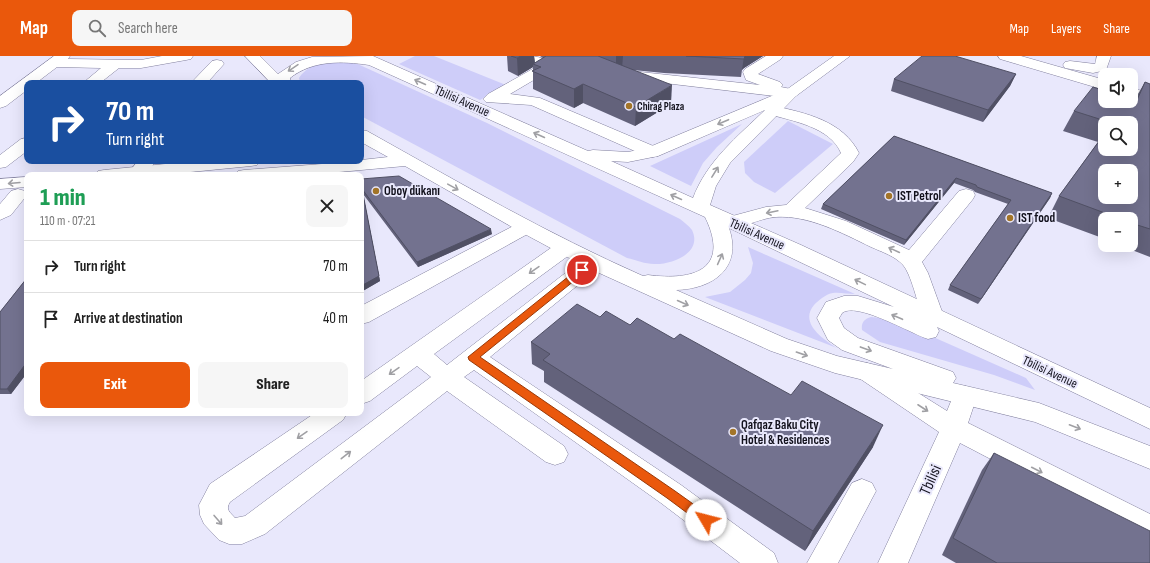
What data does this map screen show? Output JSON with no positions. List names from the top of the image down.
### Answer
{
  "streets": {
    "main road": ["Tbilisi Avenue", "Tbilisi"]
  },
  "places": [
    "Chirag Plaza",
    "Oboy dükanı",
    "IST Petrol",
    "IST food",
    "Qafqaz Baku City Hotel & Residences"
  ],
  "page": {
    "header": "Map",
    "search": "Search here",
    "nav": ["Map", "Layers", "Share"],
    "map_buttons": ["+", "−"],
    "turn": ["70 m", "Turn right"],
    "heading": ["1 min", "110 m · 07:21"],
    "list": [
      {
        "name": "Turn right",
        "value": "70 m"
      },
      {
        "name": "Arrive at destination",
        "value": "40 m"
      }
    ],
    "buttons": ["Exit", "Share"]
  }
}
